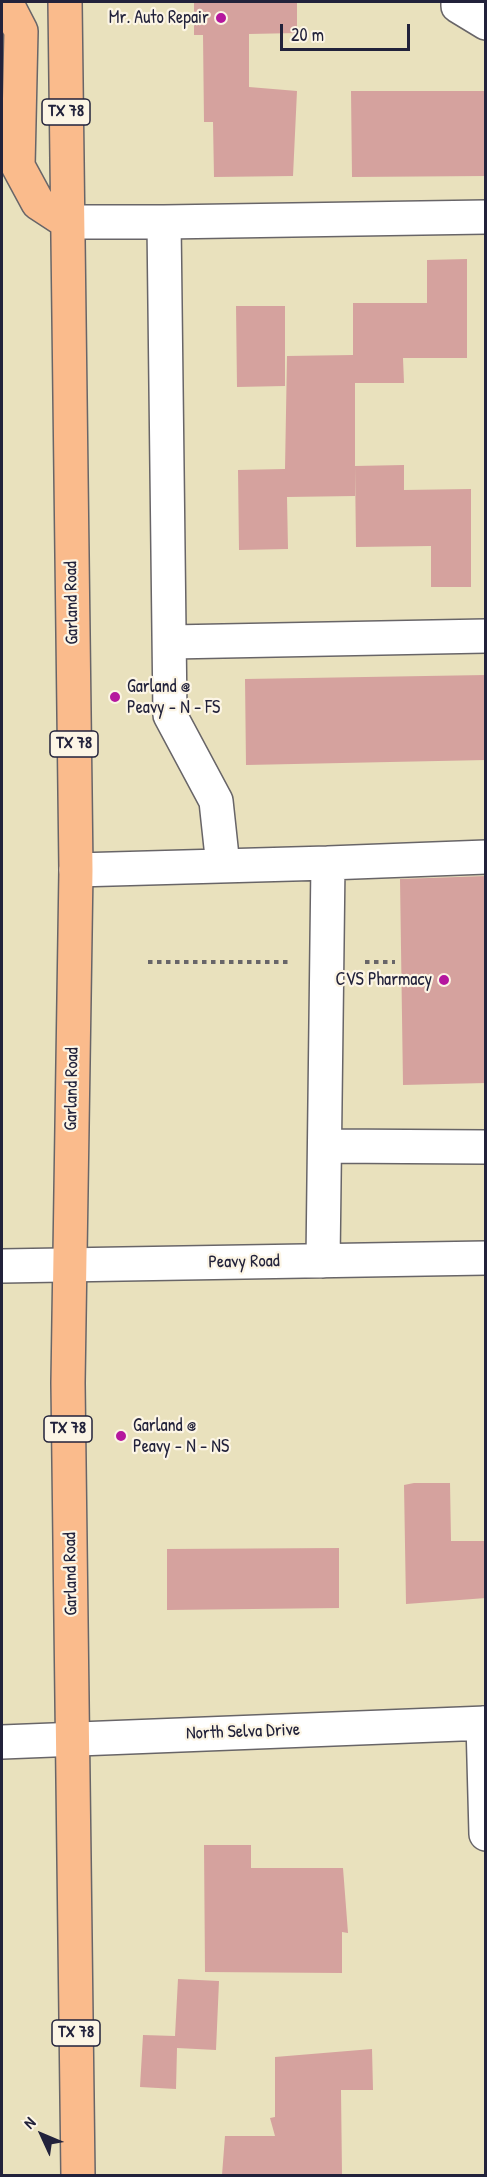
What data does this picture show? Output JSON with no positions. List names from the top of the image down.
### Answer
{
  "streets": {
    "main road": ["TX 78", "Garland Road"],
    "street": ["Peavy Road", "North Selva Drive"]
  },
  "crossings": [
    ["Garland Road", "Peavy Road"],
    ["Garland Road", "North Selva Drive"]
  ],
  "places": [
    "Mr. Auto Repair",
    "Garland @ Peavy - N - FS",
    "CVS Pharmacy",
    "Garland @ Peavy - N - NS"
  ],
  "scale_bar": "20 m",
  "north": "top left"
}
